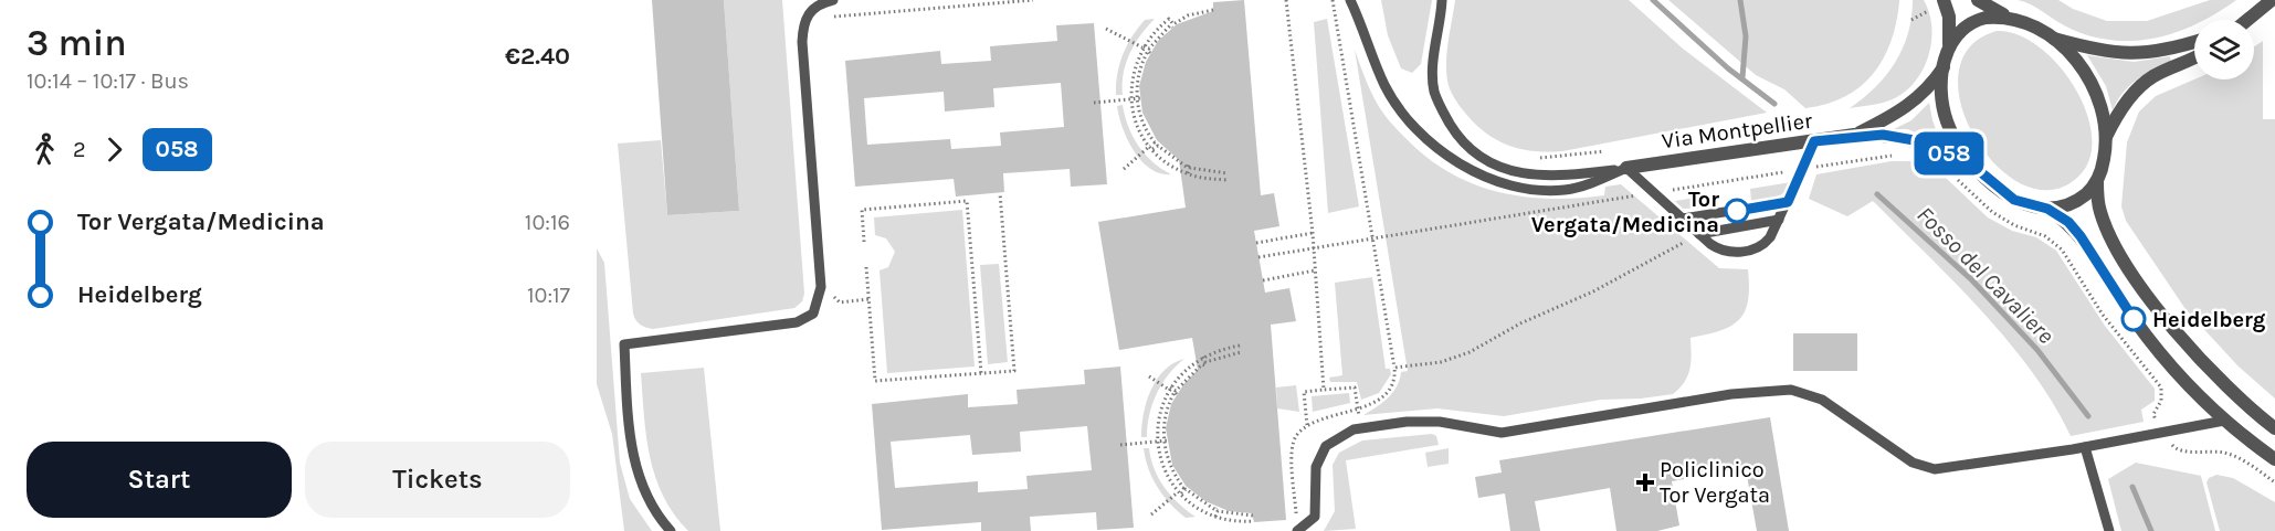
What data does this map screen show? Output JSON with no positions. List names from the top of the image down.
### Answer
{
  "streets": {
    "street": ["Via Montpellier"]
  },
  "water": ["Fosso del Cavaliere"],
  "places": {
    "other": ["Tor Vergata/Medicina", "Heidelberg"],
    "health": ["Policlinico Tor Vergata"]
  },
  "lines": ["bus line 058"],
  "page": {
    "heading": ["3 min", "10:14 – 10:17 · Bus", "€2.40"],
    "on_map": "058",
    "legs": ["2", "058"],
    "list": [
      {
        "name": "Tor Vergata/Medicina",
        "value": "10:16"
      },
      {
        "name": "Heidelberg",
        "value": "10:17"
      }
    ],
    "buttons": ["Start", "Tickets"]
  }
}
